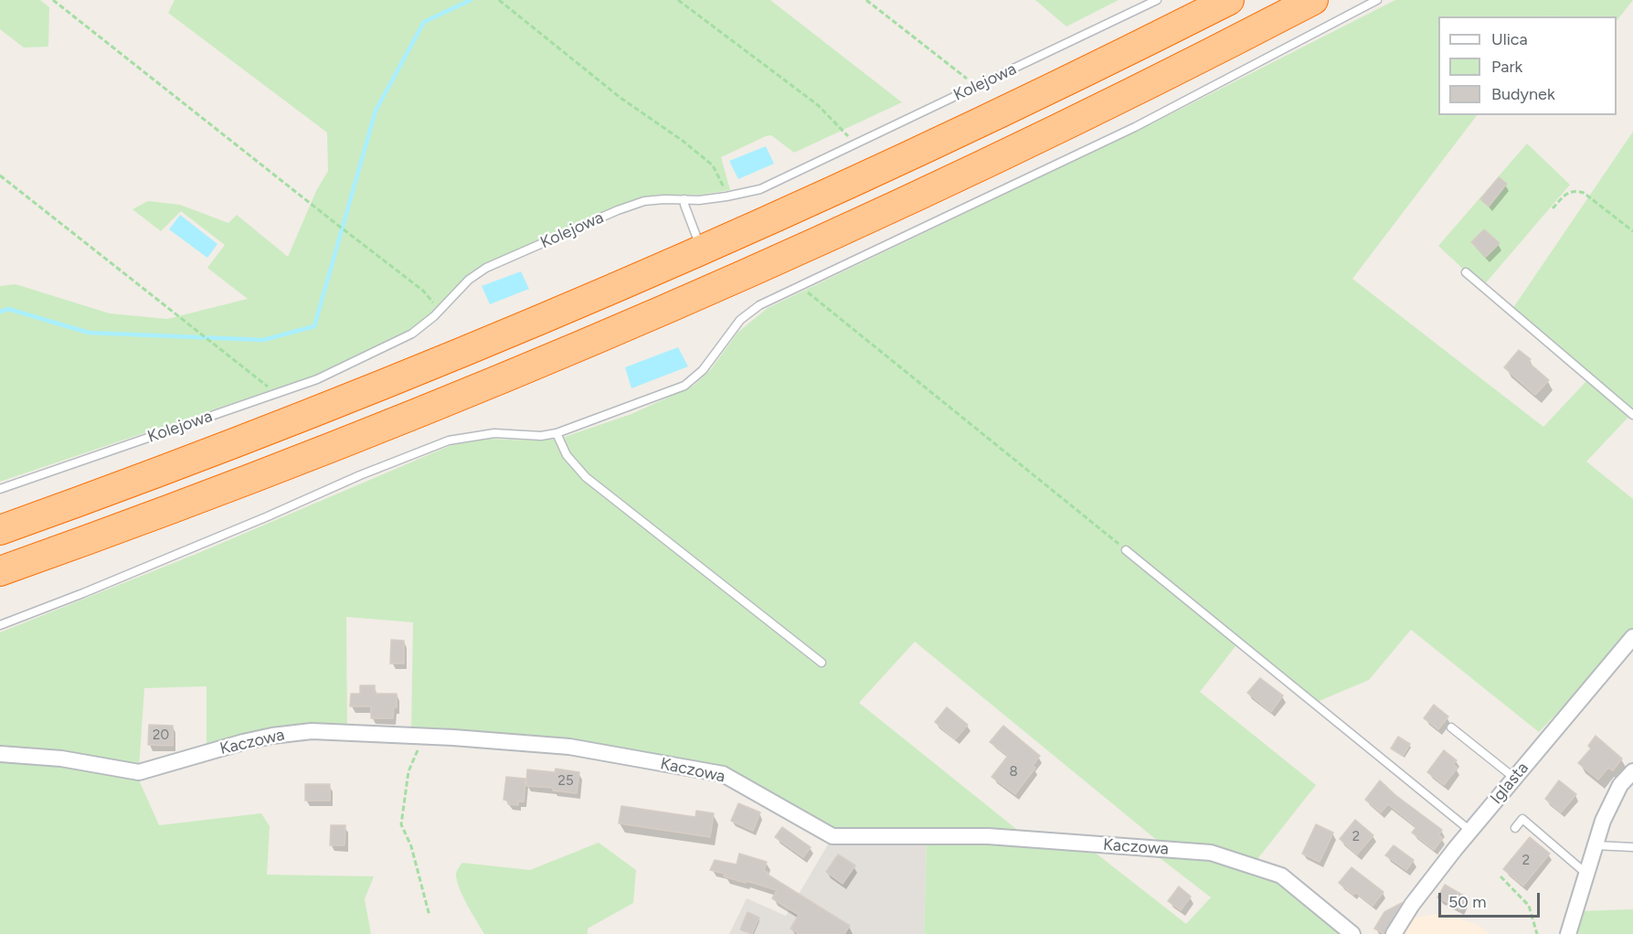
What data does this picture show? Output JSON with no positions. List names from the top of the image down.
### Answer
{
  "streets": {
    "street": ["Kaczowa", "Iglasta"],
    "lane": ["Kolejowa"]
  },
  "house_numbers": [
    "20",
    "8",
    "25",
    "2",
    "2"
  ],
  "legend": ["Ulica", "Park", "Budynek"],
  "scale_bar": "50 m"
}
